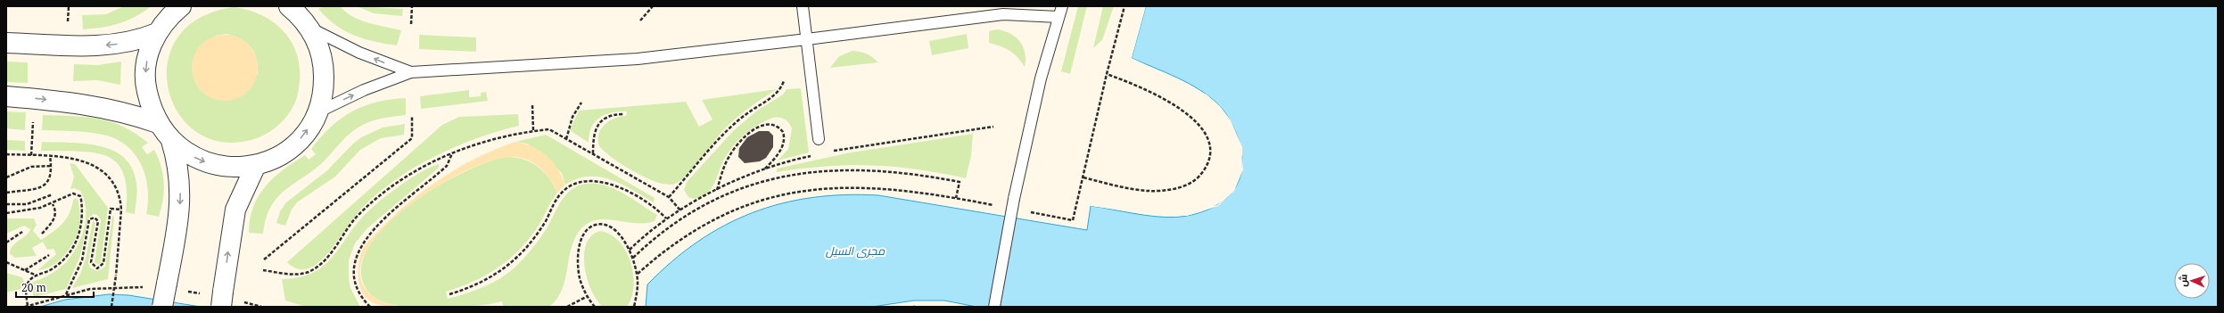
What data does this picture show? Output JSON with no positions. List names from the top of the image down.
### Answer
{
  "water": ["مجرى السيل"],
  "scale_bar": "20 m",
  "north": "left"
}
